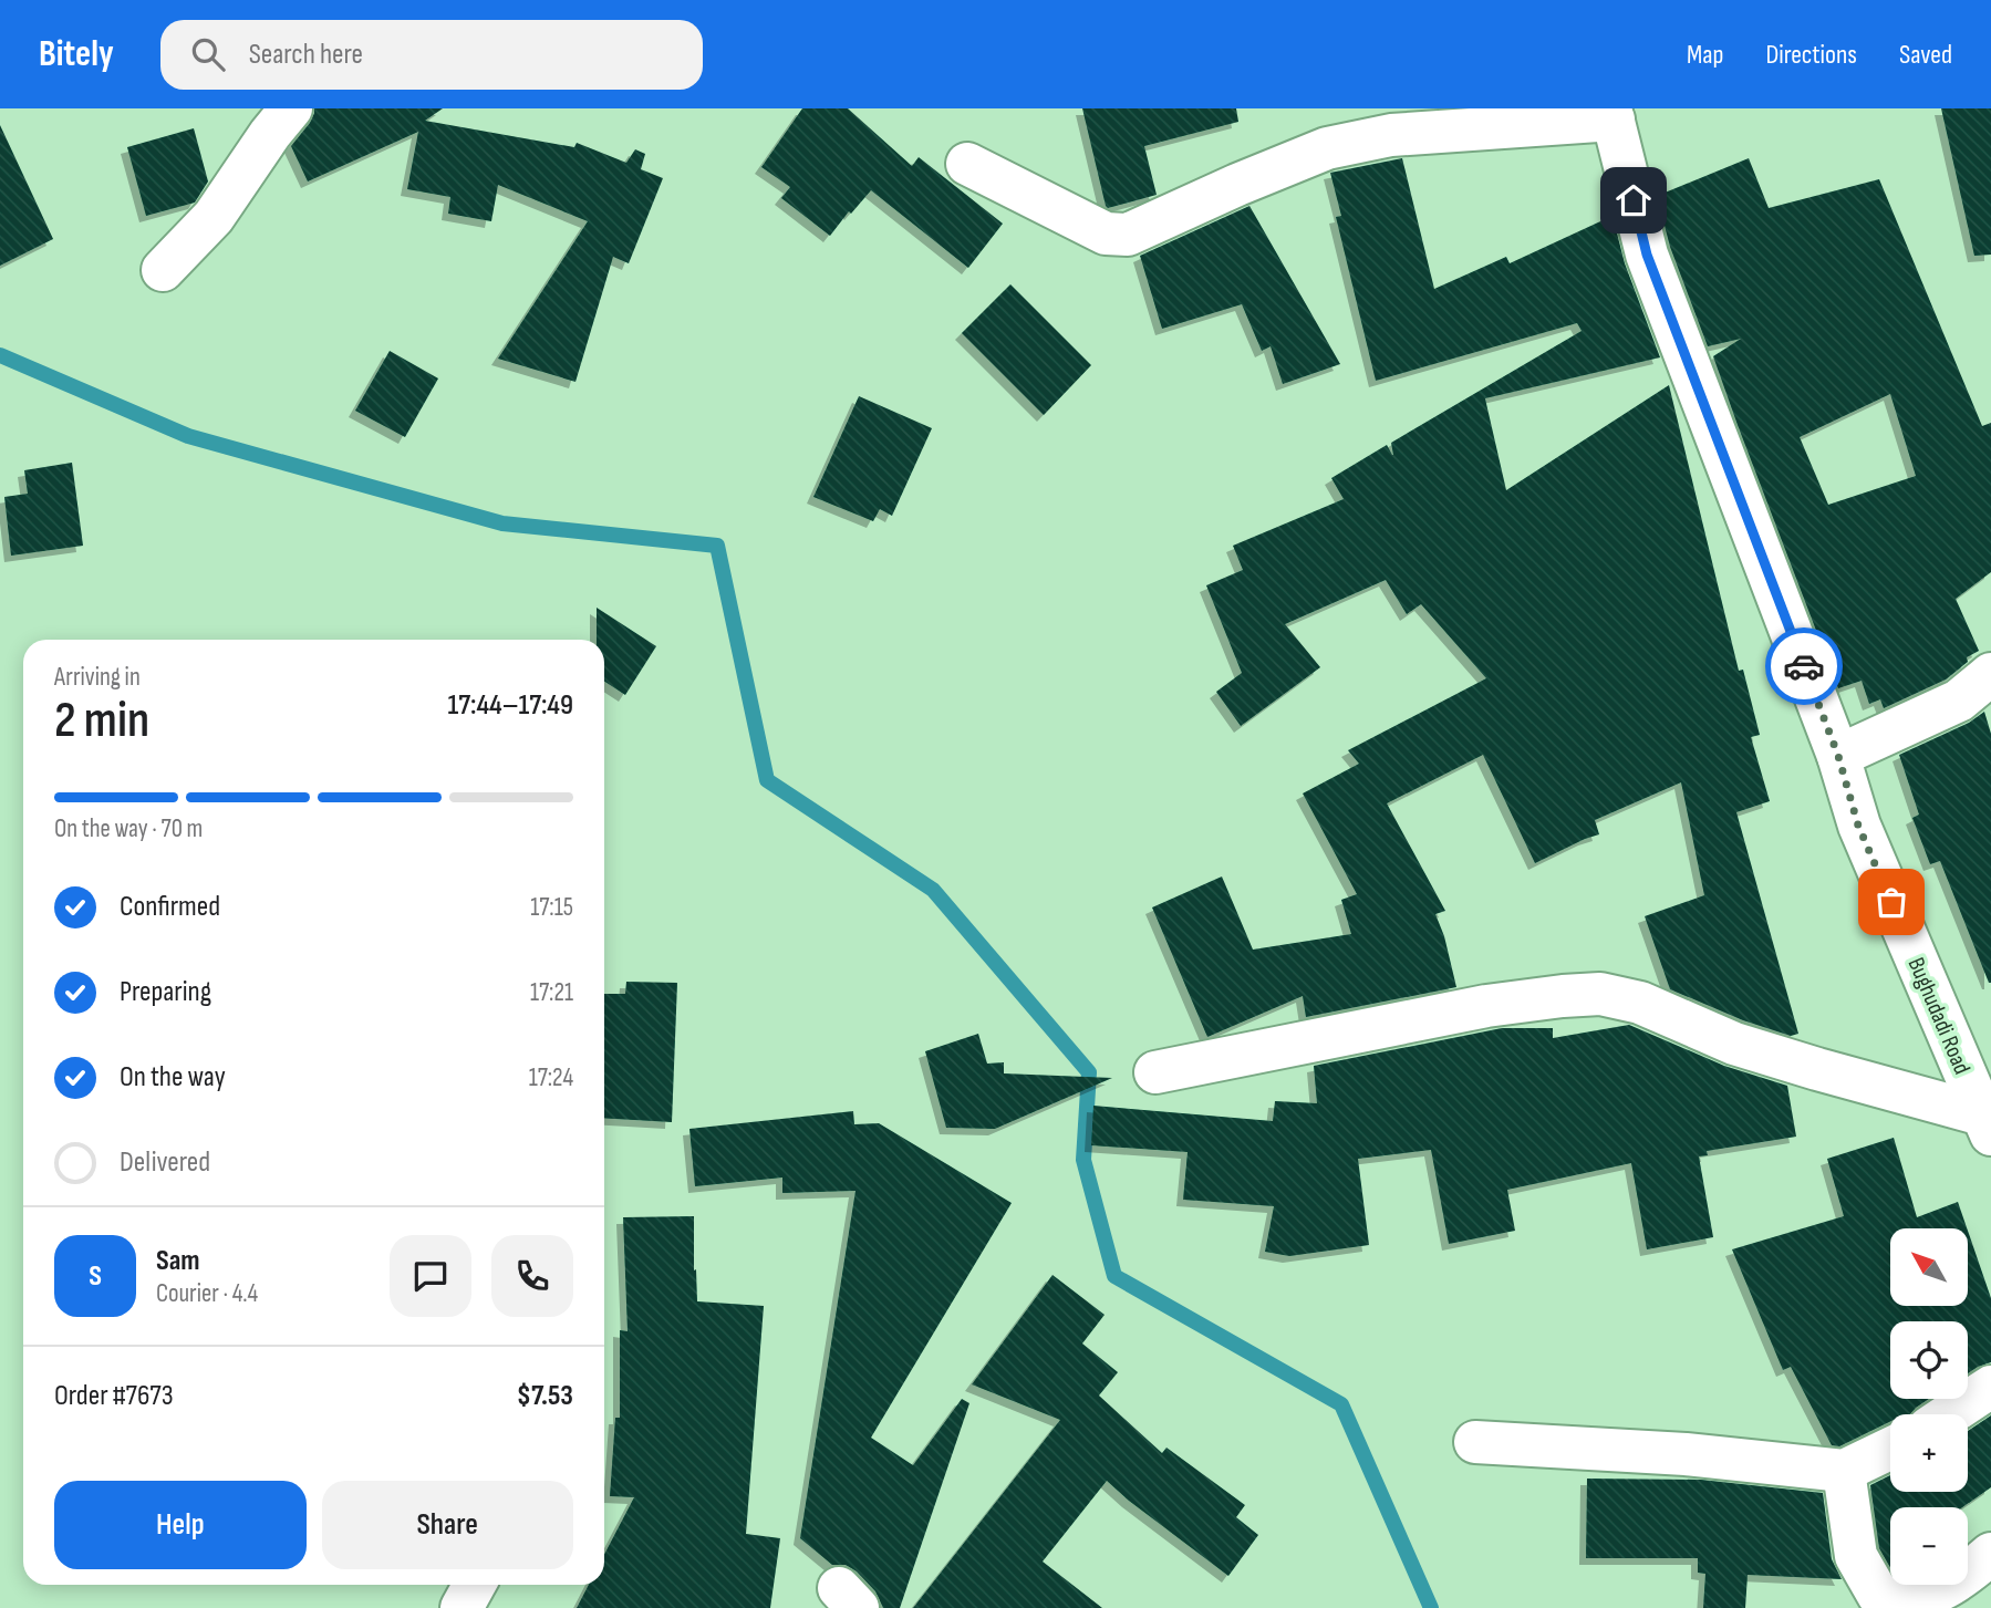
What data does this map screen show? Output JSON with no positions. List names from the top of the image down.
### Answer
{
  "streets": {
    "street": ["Bughudadi Road"]
  },
  "north": "top left",
  "page": {
    "header": "Bitely",
    "search": "Search here",
    "nav": ["Map", "Directions", "Saved"],
    "heading": ["2 min", "Arriving in", "17:44–17:49"],
    "panel": [
      "Sam",
      "Courier · 4.4",
      "Order #7673",
      "$7.53"
    ],
    "bar": "On the way · 70 m",
    "list": [
      ["Confirmed", "17:15"],
      ["Preparing", "17:21"],
      ["On the way", "17:24"],
      "Delivered"
    ],
    "map_buttons": ["+", "−"],
    "round": "S",
    "buttons": ["Help", "Share"]
  }
}
